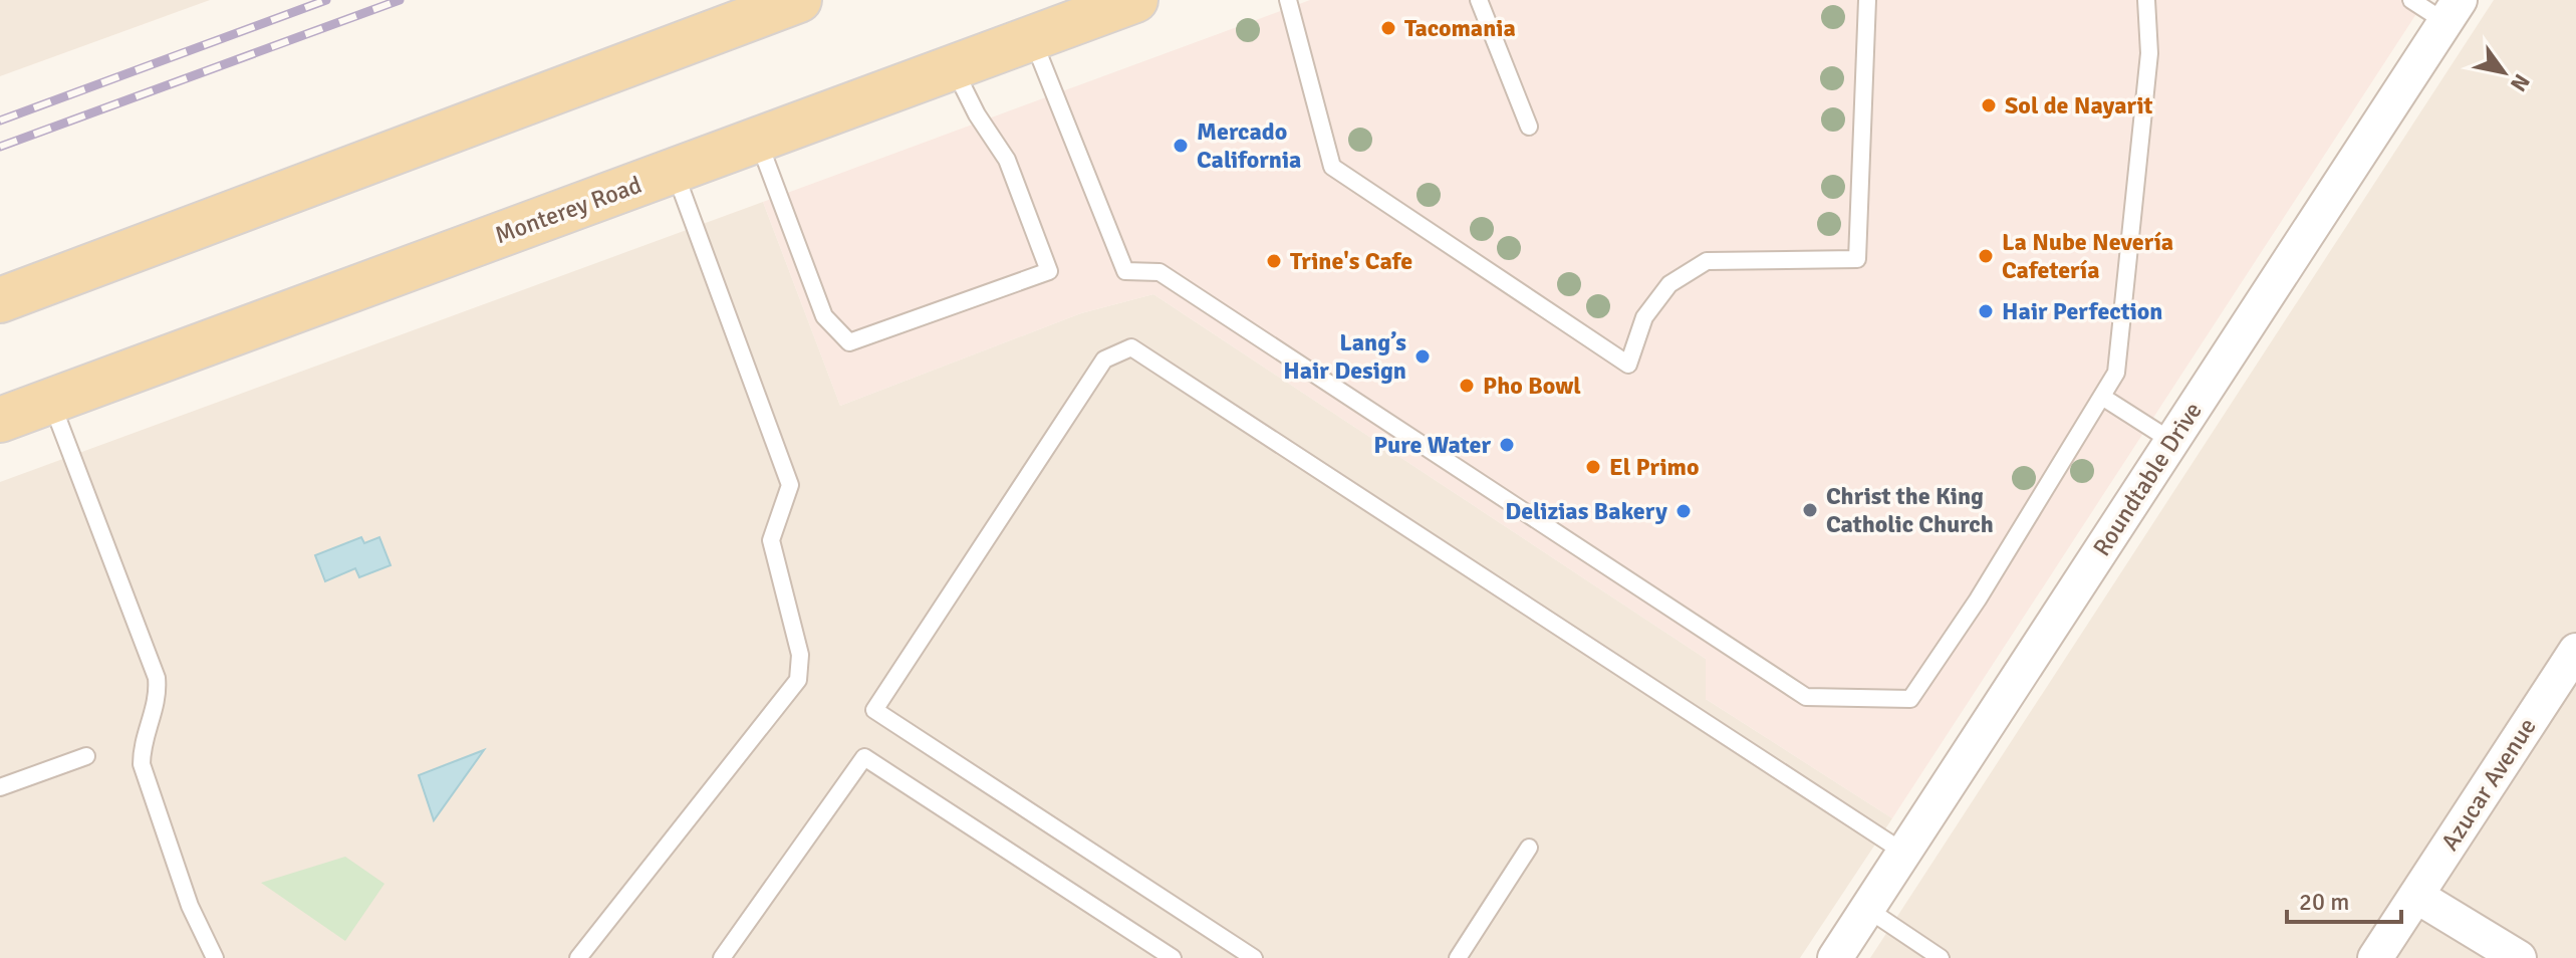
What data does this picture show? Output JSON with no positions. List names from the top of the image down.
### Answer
{
  "streets": {
    "main road": ["Monterey Road"],
    "street": ["Roundtable Drive", "Azucar Avenue"]
  },
  "places": [
    "Tacomania",
    "Sol de Nayarit",
    "Mercado California",
    "La Nube Nevería Cafetería",
    "Trine's Cafe",
    "Hair Perfection",
    "Lang’s Hair Design",
    "Pho Bowl",
    "Pure Water",
    "El Primo",
    "Christ the King Catholic Church",
    "Delizias Bakery"
  ],
  "scale_bar": "20 m",
  "north": "bottom right"
}
